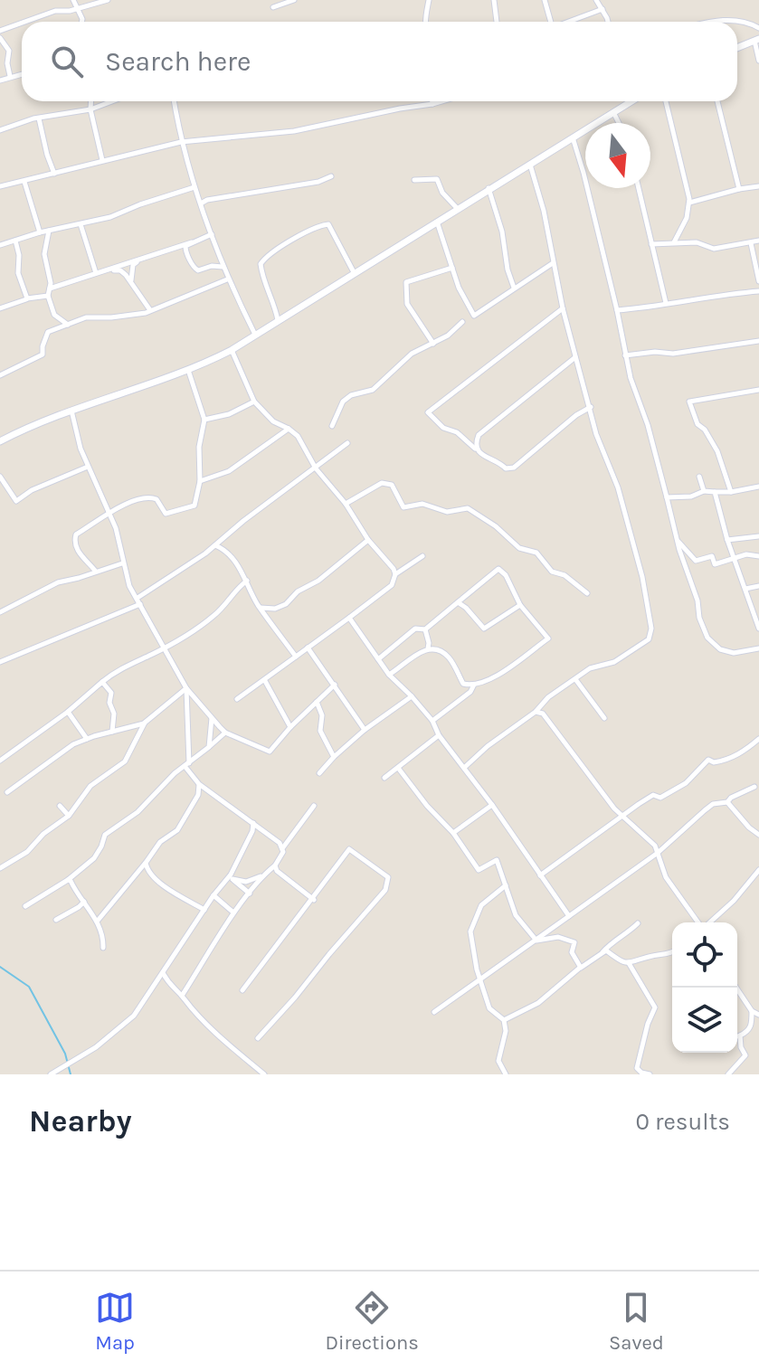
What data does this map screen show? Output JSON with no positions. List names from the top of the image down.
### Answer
{
  "north": "bottom",
  "page": {
    "search": "Search here",
    "heading": ["Nearby", "0 results"],
    "nav": ["Map", "Directions", "Saved"]
  }
}
